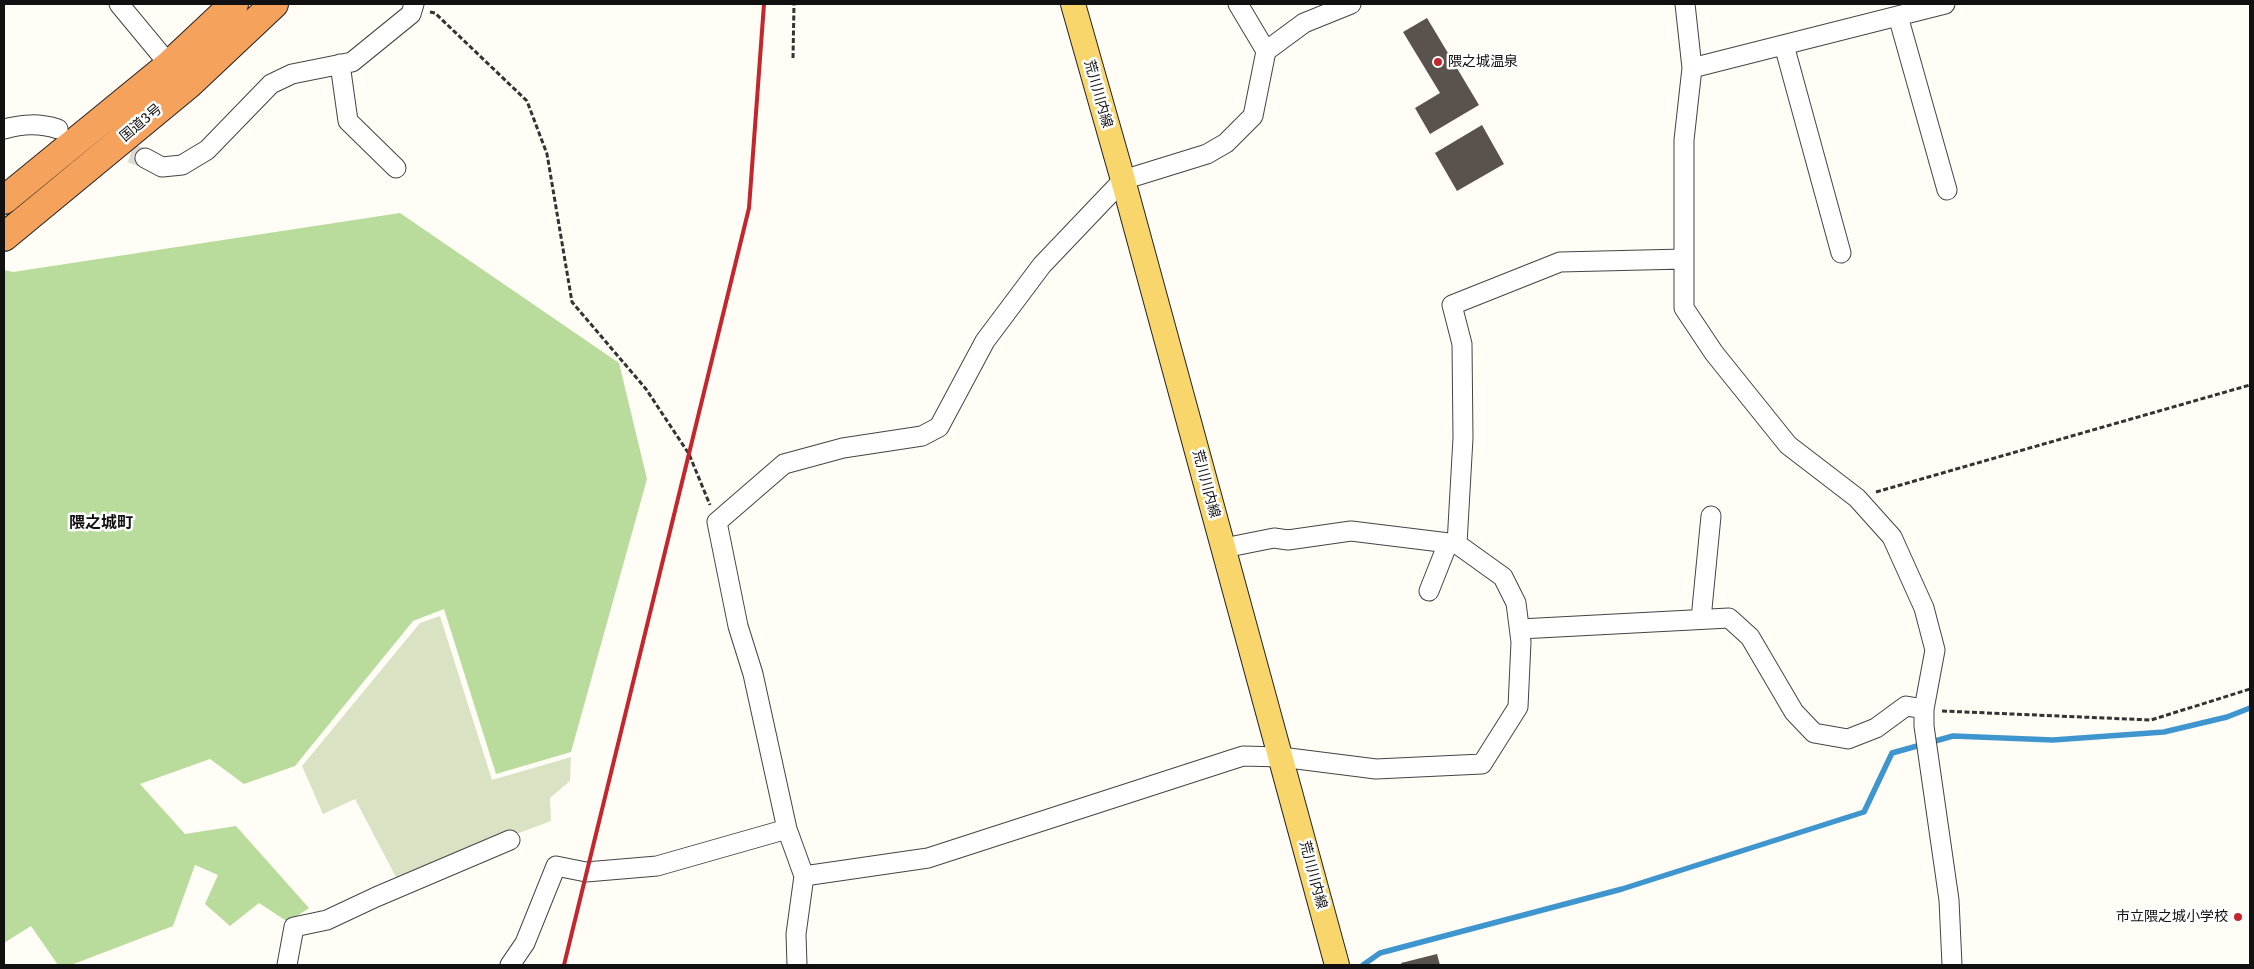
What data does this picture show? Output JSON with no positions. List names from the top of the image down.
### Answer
{
  "streets": {
    "highway": ["国道3号"],
    "main road": ["荒川川内線"]
  },
  "districts": ["隈之城町"],
  "places": ["隈之城温泉", "市立隈之城小学校"]
}
